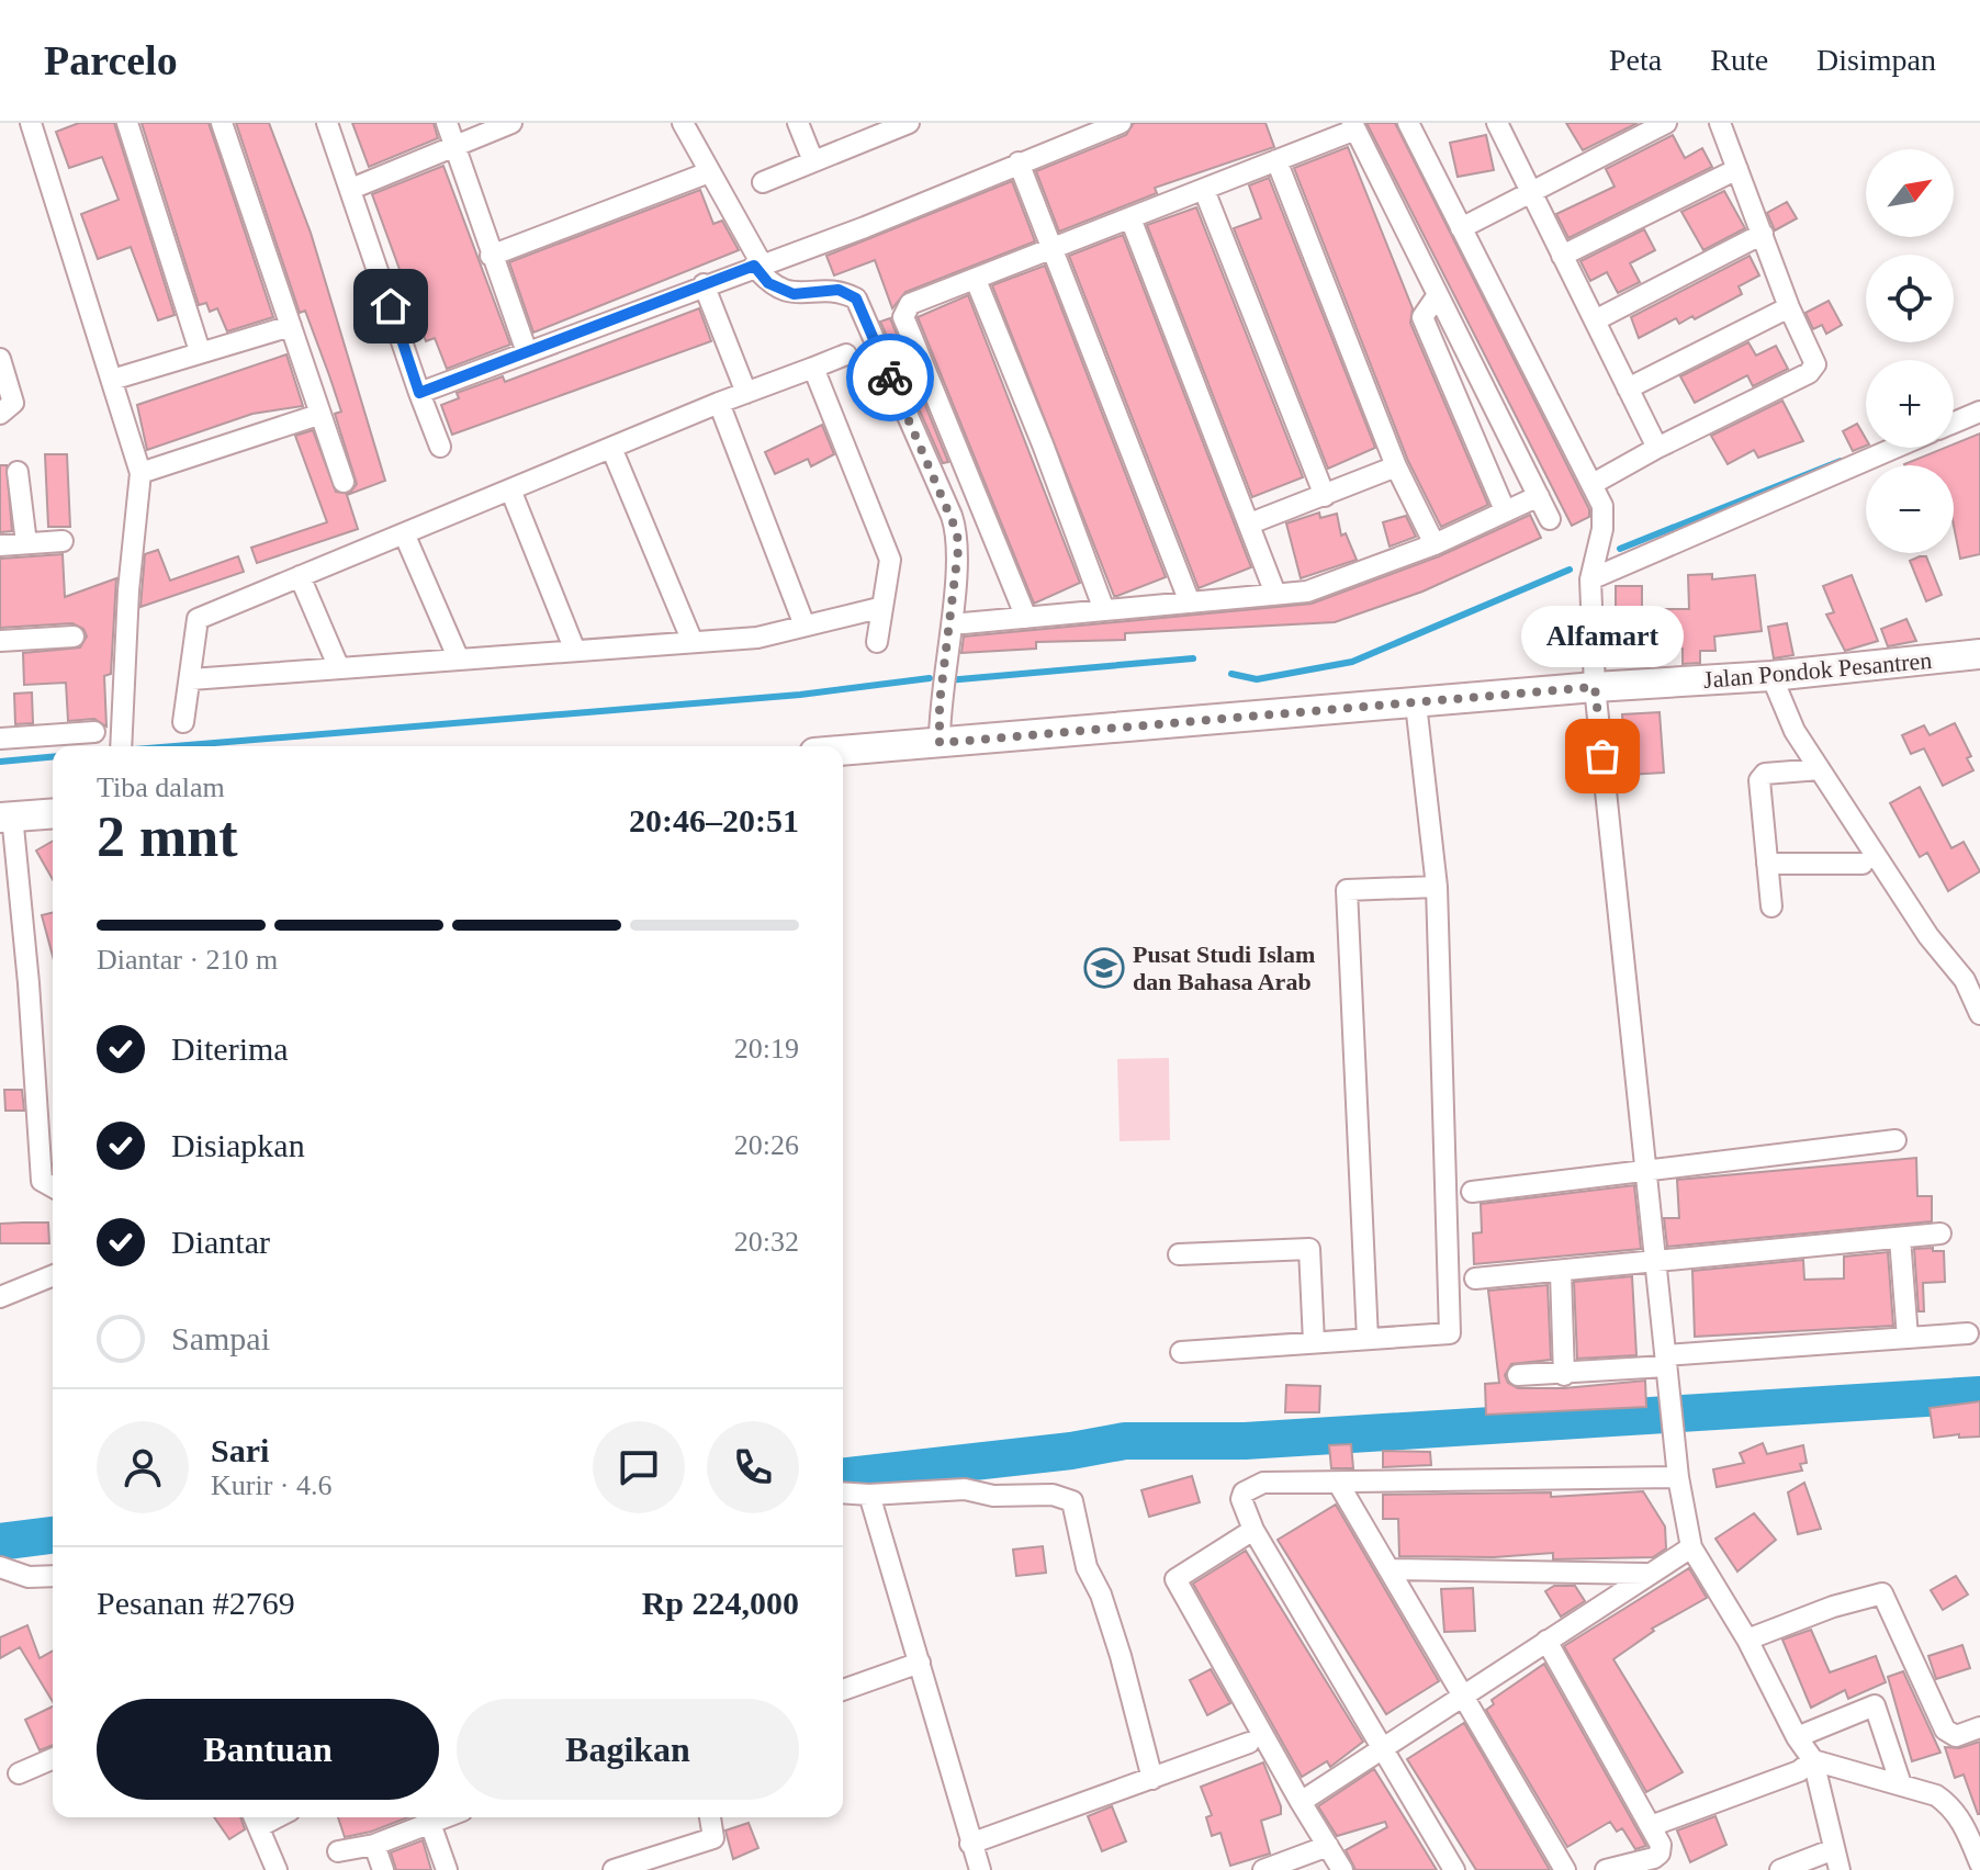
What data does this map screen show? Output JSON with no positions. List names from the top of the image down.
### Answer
{
  "streets": {
    "street": ["Jalan Pondok Pesantren"]
  },
  "places": {
    "other": ["Alfamart"],
    "school or university": ["Pusat Studi Islam dan Bahasa Arab"]
  },
  "north": "top right",
  "page": {
    "header": "Parcelo",
    "nav": ["Peta", "Rute", "Disimpan"],
    "map_buttons": ["+", "−"],
    "bubble": "Alfamart",
    "heading": ["2 mnt", "Tiba dalam", "20:46–20:51"],
    "panel": [
      "Sari",
      "Kurir · 4.6",
      "Pesanan #2769",
      "Rp 224,000"
    ],
    "bar": "Diantar · 210 m",
    "list": [
      ["Diterima", "20:19"],
      ["Disiapkan", "20:26"],
      ["Diantar", "20:32"],
      "Sampai"
    ],
    "buttons": ["Bantuan", "Bagikan"]
  }
}
